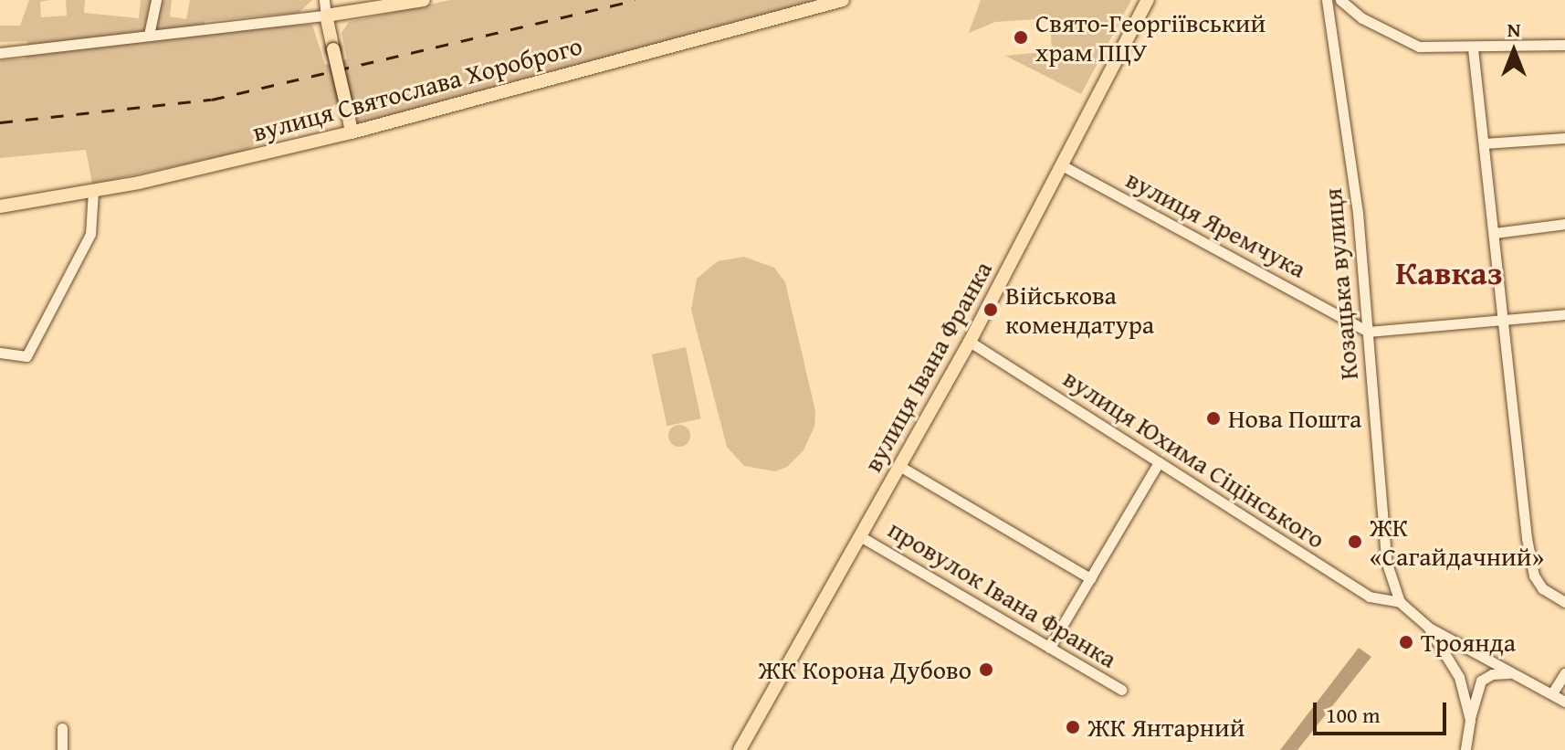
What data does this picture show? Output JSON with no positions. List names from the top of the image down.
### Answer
{
  "streets": {
    "main road": ["вулиця Святослава Хороброго", "вулиця Івана Франка"],
    "street": [
      "вулиця Яремчука",
      "Козацька вулиця",
      "вулиця Юхима Сіцінського",
      "провулок Івана Франка"
    ]
  },
  "crossings": [
    ["вулиця Яремчука", "Козацька вулиця"],
    ["вулиця Яремчука", "вулиця Івана Франка"],
    ["Козацька вулиця", "вулиця Юхима Сіцінського"],
    ["вулиця Івана Франка", "вулиця Юхима Сіцінського"],
    ["вулиця Івана Франка", "провулок Івана Франка"]
  ],
  "districts": ["Кавказ"],
  "places": [
    "Свято-Георгіївський храм ПЦУ",
    "Військова комендатура",
    "Нова Пошта",
    "ЖК «Сагайдачний»",
    "Троянда",
    "ЖК Корона Дубово",
    "ЖК Янтарний"
  ],
  "scale_bar": "100 m",
  "north": "top"
}
